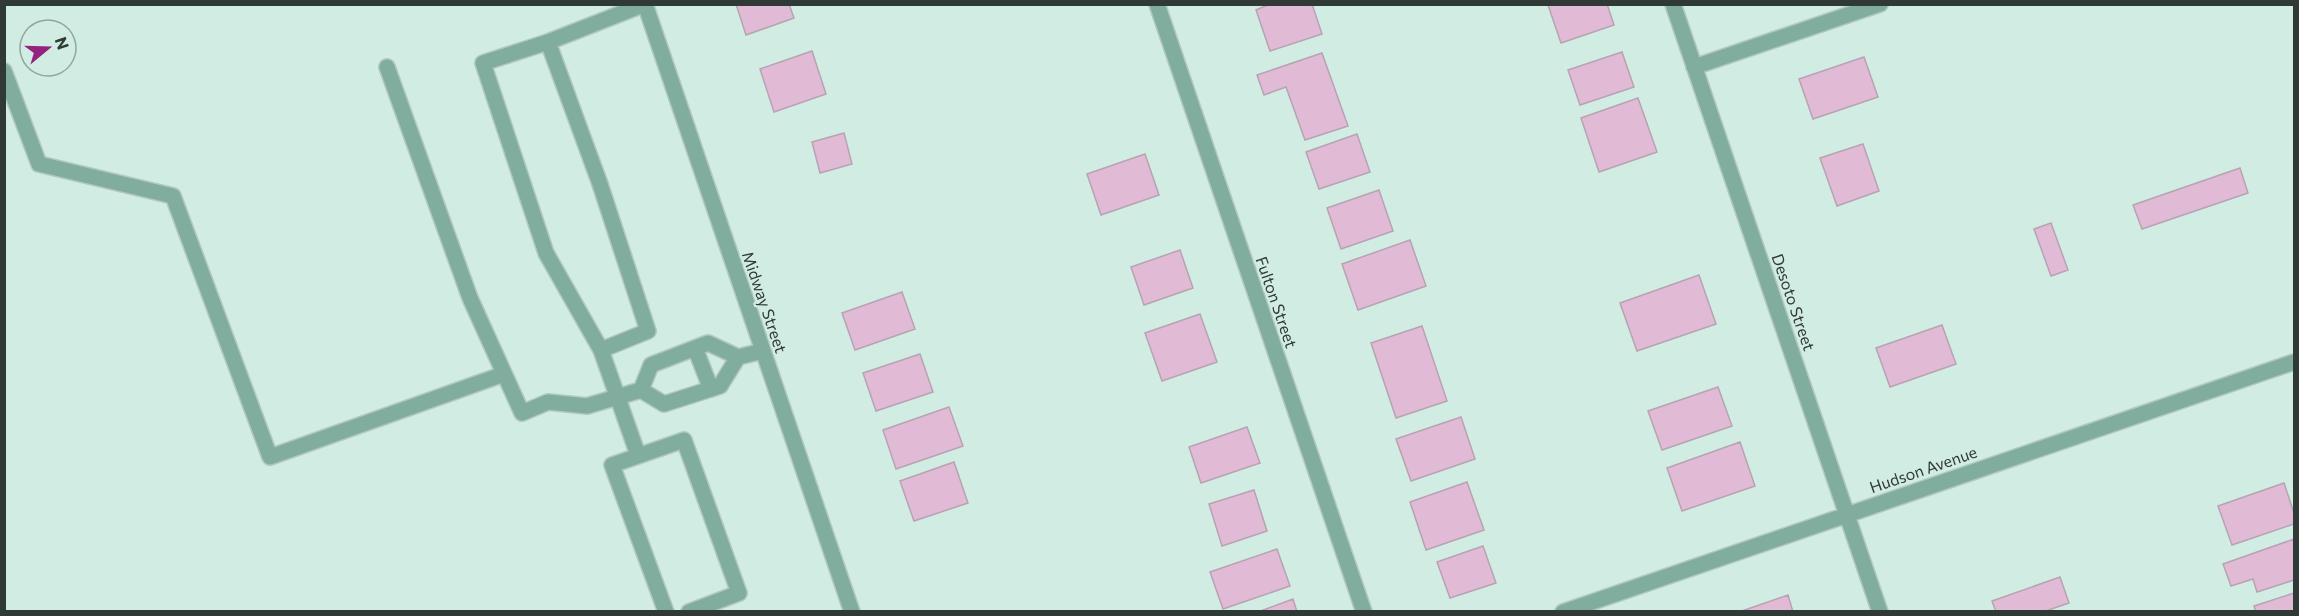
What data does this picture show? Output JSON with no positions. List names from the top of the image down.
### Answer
{
  "streets": {
    "street": [
      "Midway Street",
      "Fulton Street",
      "Desoto Street",
      "Hudson Avenue"
    ]
  },
  "crossings": [
    ["Desoto Street", "Hudson Avenue"]
  ],
  "north": "right"
}
